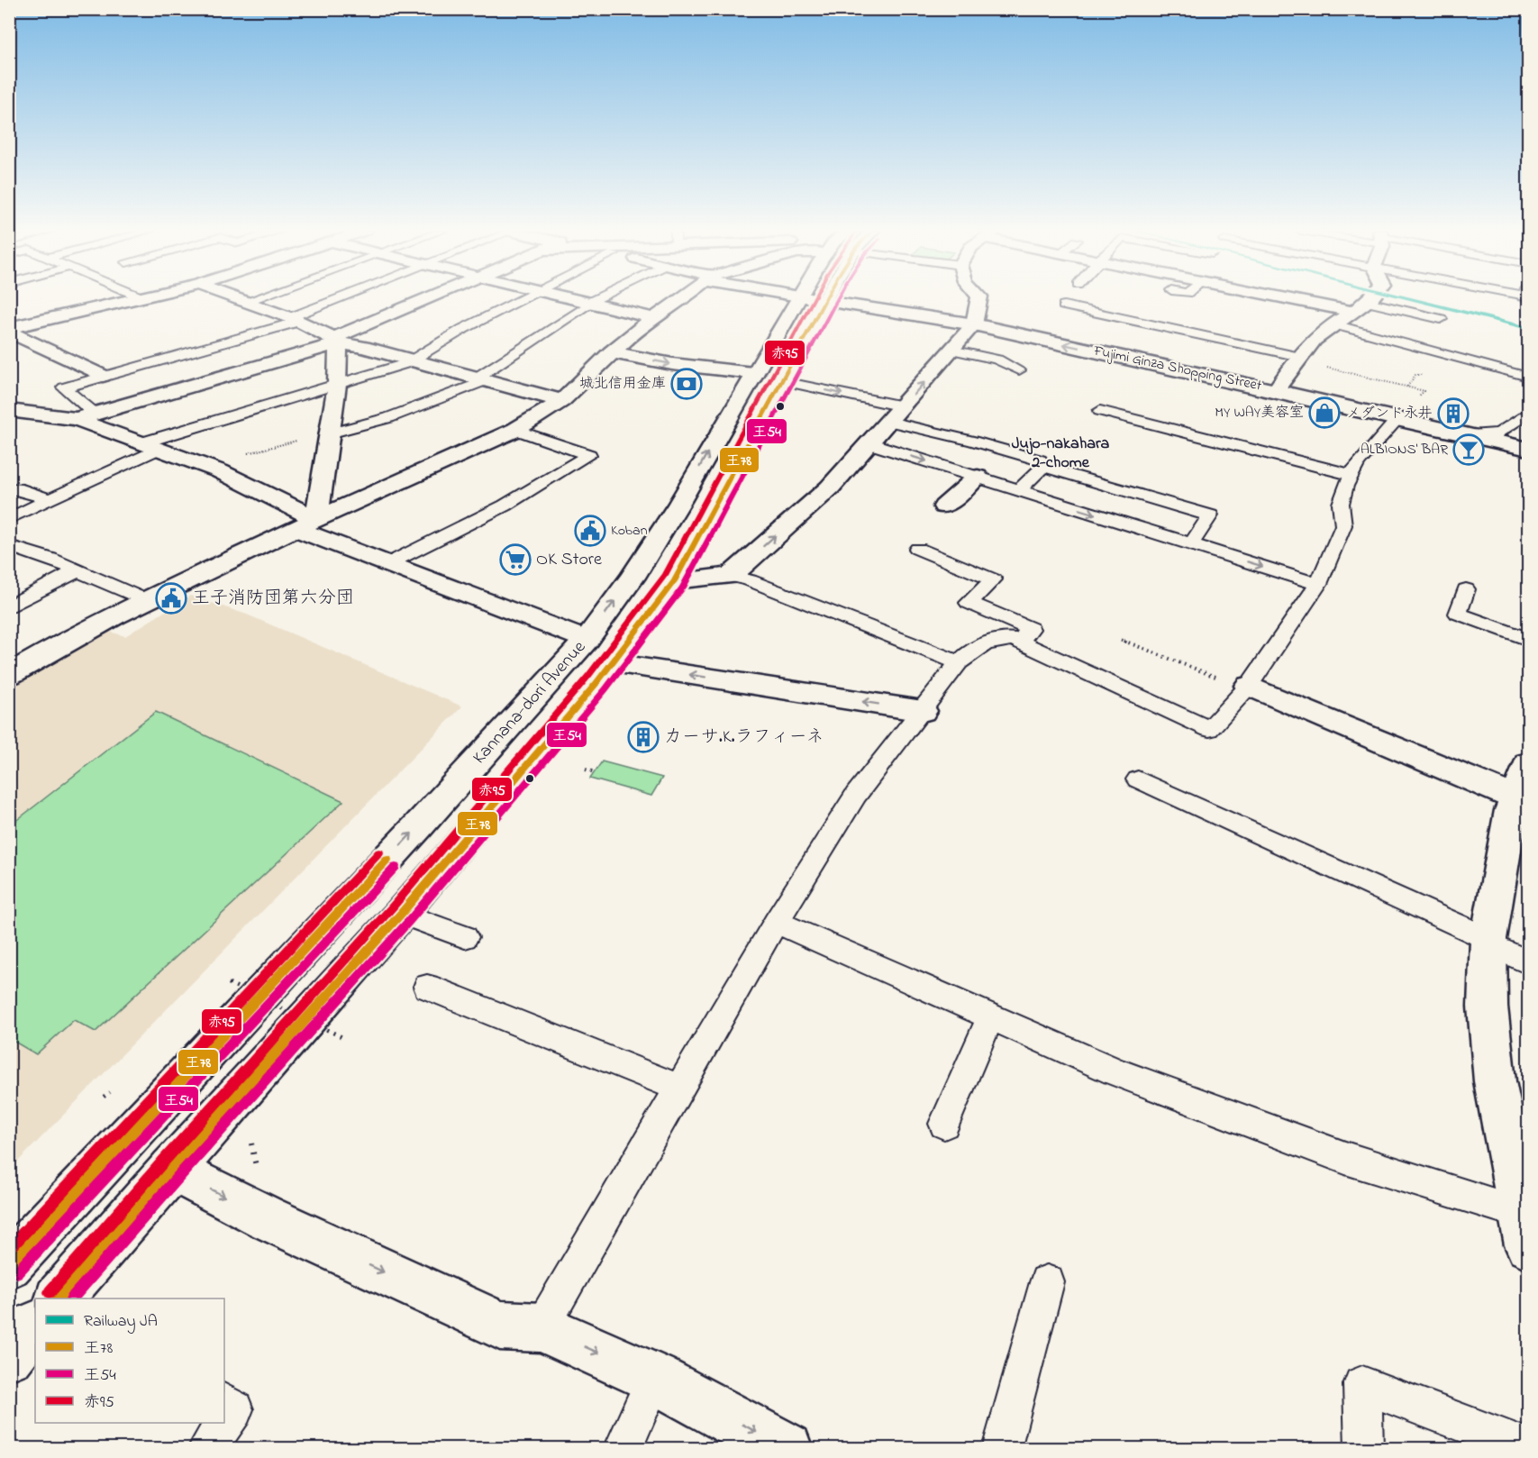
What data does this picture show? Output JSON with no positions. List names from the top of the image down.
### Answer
{
  "streets": {
    "street": ["Fujimi Ginza Shopping Street", "Kannana-dori Avenue"]
  },
  "crossings": [
    ["Fujimi Ginza Shopping Street", "Kannana-dori Avenue"]
  ],
  "one_way": ["Fujimi Ginza Shopping Street"],
  "districts": ["Jujo-nakahara 2-chome"],
  "places": {
    "bank": ["城北信用金庫"],
    "shop": ["MY WAY美容室"],
    "building": ["メダンド永井", "カーサ.K.ラフィーネ"],
    "bar": ["ALBIONS' BAR"],
    "public building": ["Koban", "王子消防団第六分団"],
    "supermarket": ["OK Store"]
  },
  "lines": [
    "rail line JA",
    "transit line 王78",
    "transit line 王54",
    "transit line 赤95"
  ],
  "legend": [
    "Railway JA",
    "王78",
    "王54",
    "赤95"
  ]
}
